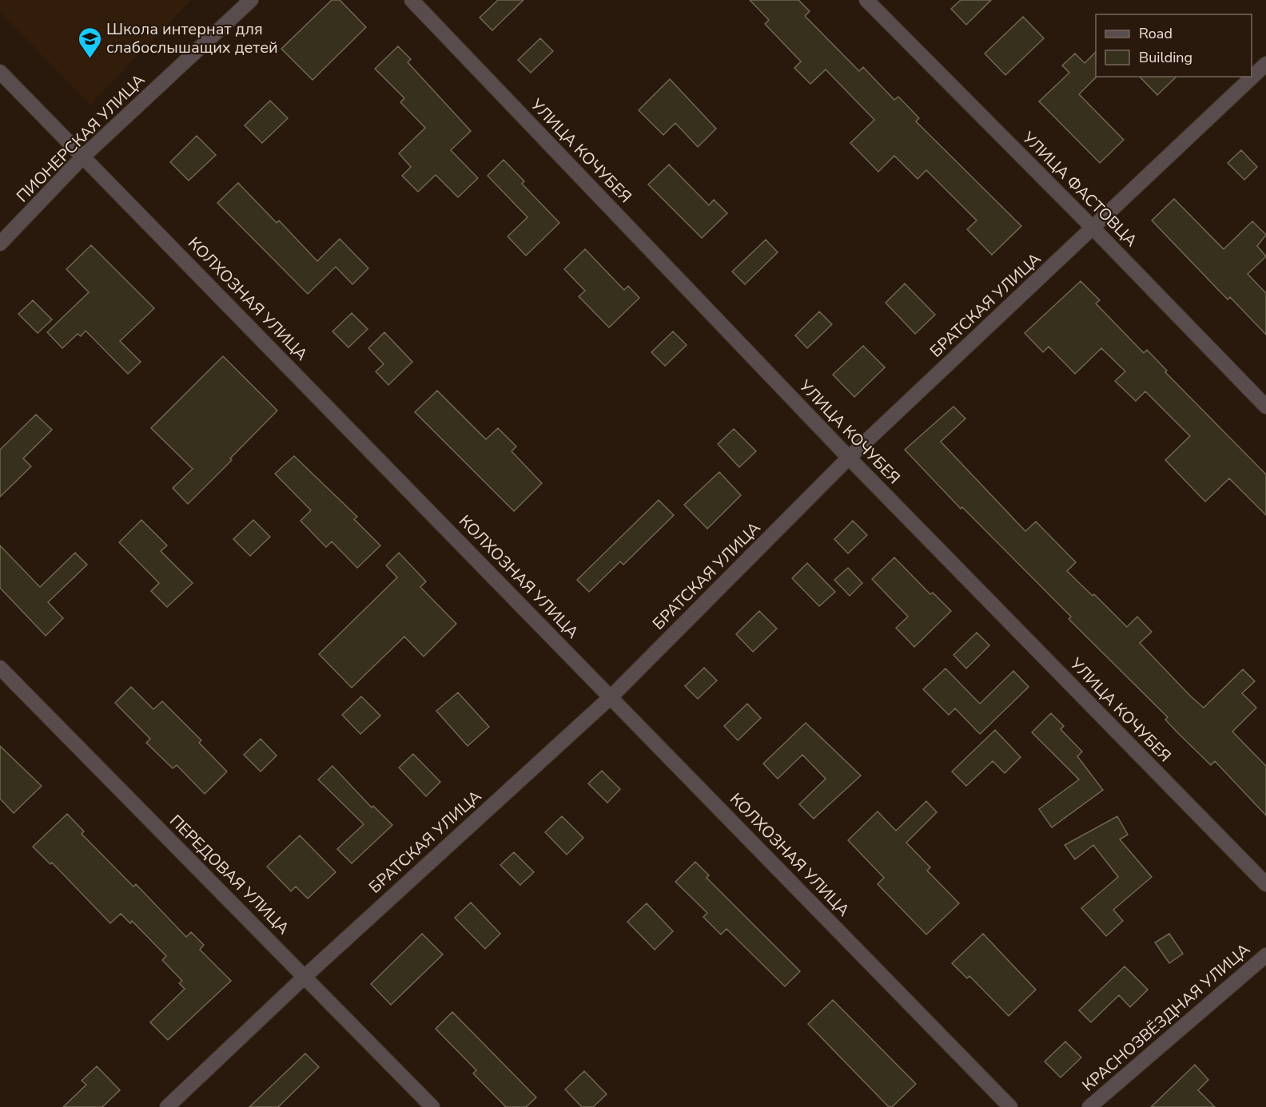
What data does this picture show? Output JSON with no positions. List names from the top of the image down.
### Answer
{
  "streets": {
    "street": [
      "ПИОНЕРСКАЯ УЛИЦА",
      "УЛИЦА КОЧУБЕЯ",
      "УЛИЦА ФАСТОВЦА",
      "КОЛХОЗНАЯ УЛИЦА",
      "БРАТСКАЯ УЛИЦА",
      "ПЕРЕДОВАЯ УЛИЦА",
      "КРАСНОЗВЁЗДНАЯ УЛИЦА"
    ]
  },
  "crossings": [
    ["ПИОНЕРСКАЯ УЛИЦА", "КОЛХОЗНАЯ УЛИЦА"],
    ["УЛИЦА КОЧУБЕЯ", "БРАТСКАЯ УЛИЦА"],
    ["УЛИЦА ФАСТОВЦА", "БРАТСКАЯ УЛИЦА"],
    ["КОЛХОЗНАЯ УЛИЦА", "БРАТСКАЯ УЛИЦА"],
    ["БРАТСКАЯ УЛИЦА", "ПЕРЕДОВАЯ УЛИЦА"]
  ],
  "places": {
    "school or university": ["Школа интернат для слабослышащих детей"]
  },
  "legend": ["Road", "Building"]
}
